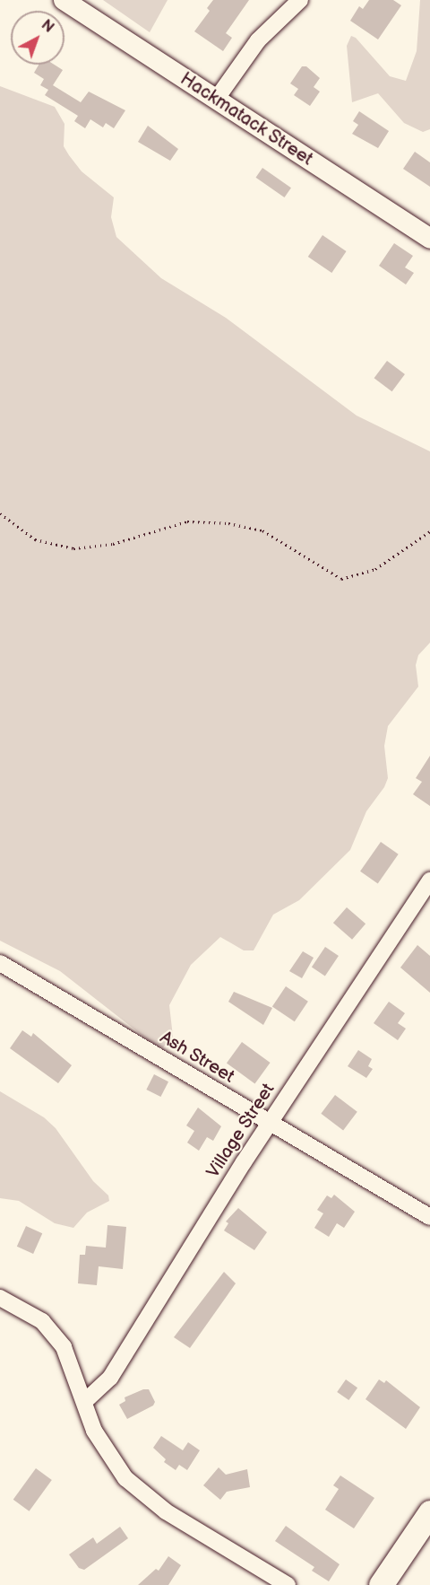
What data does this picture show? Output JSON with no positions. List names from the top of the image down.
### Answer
{
  "streets": {
    "street": ["Hackmatack Street", "Ash Street", "Village Street"]
  },
  "crossings": [
    ["Ash Street", "Village Street"]
  ],
  "north": "top right"
}
